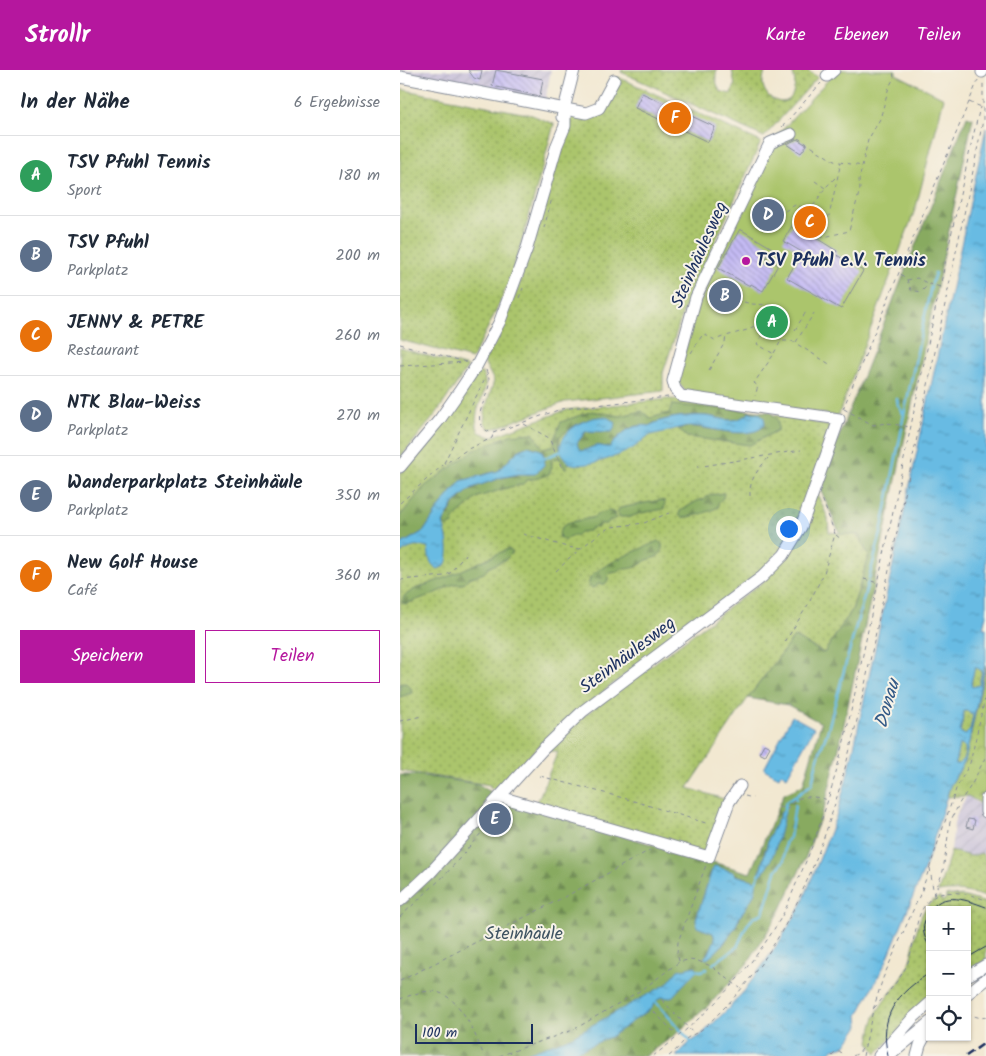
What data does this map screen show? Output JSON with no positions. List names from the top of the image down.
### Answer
{
  "streets": {
    "street": ["Steinhäulesweg"]
  },
  "water": ["Donau"],
  "parks": ["Steinhäule"],
  "places": ["TSV Pfuhl e.V. Tennis"],
  "scale_bar": "100 m",
  "page": {
    "header": "Strollr",
    "nav": ["Karte", "Ebenen", "Teilen"],
    "heading": ["In der Nähe", "6 Ergebnisse"],
    "pins": [
      "F",
      "D",
      "C",
      "B",
      "A",
      "E"
    ],
    "list": [
      {
        "mark": "A",
        "name": "TSV Pfuhl Tennis",
        "note": "Sport",
        "value": "180 m"
      },
      {
        "mark": "B",
        "name": "TSV Pfuhl",
        "note": "Parkplatz",
        "value": "200 m"
      },
      {
        "mark": "C",
        "name": "JENNY & PETRE",
        "note": "Restaurant",
        "value": "260 m"
      },
      {
        "mark": "D",
        "name": "NTK Blau-Weiss",
        "note": "Parkplatz",
        "value": "270 m"
      },
      {
        "mark": "E",
        "name": "Wanderparkplatz Steinhäule",
        "note": "Parkplatz",
        "value": "350 m"
      },
      {
        "mark": "F",
        "name": "New Golf House",
        "note": "Café",
        "value": "360 m"
      }
    ],
    "buttons": ["Speichern", "Teilen"],
    "map_buttons": ["+", "−"],
    "scale": "100 m"
  }
}
